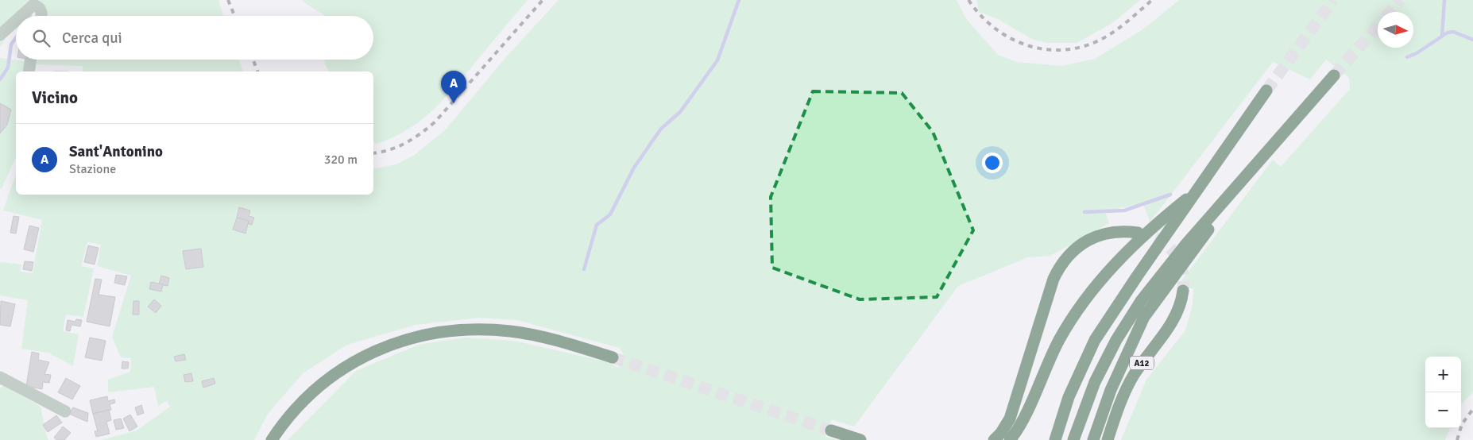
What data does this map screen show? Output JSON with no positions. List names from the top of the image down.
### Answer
{
  "streets": {
    "highway": ["A12"]
  },
  "north": "right",
  "page": {
    "search": "Cerca qui",
    "pins": "A",
    "heading": "Vicino",
    "list": [
      {
        "mark": "A",
        "name": "Sant'Antonino",
        "note": "Stazione",
        "value": "320 m"
      }
    ],
    "map_buttons": ["+", "−"]
  }
}
